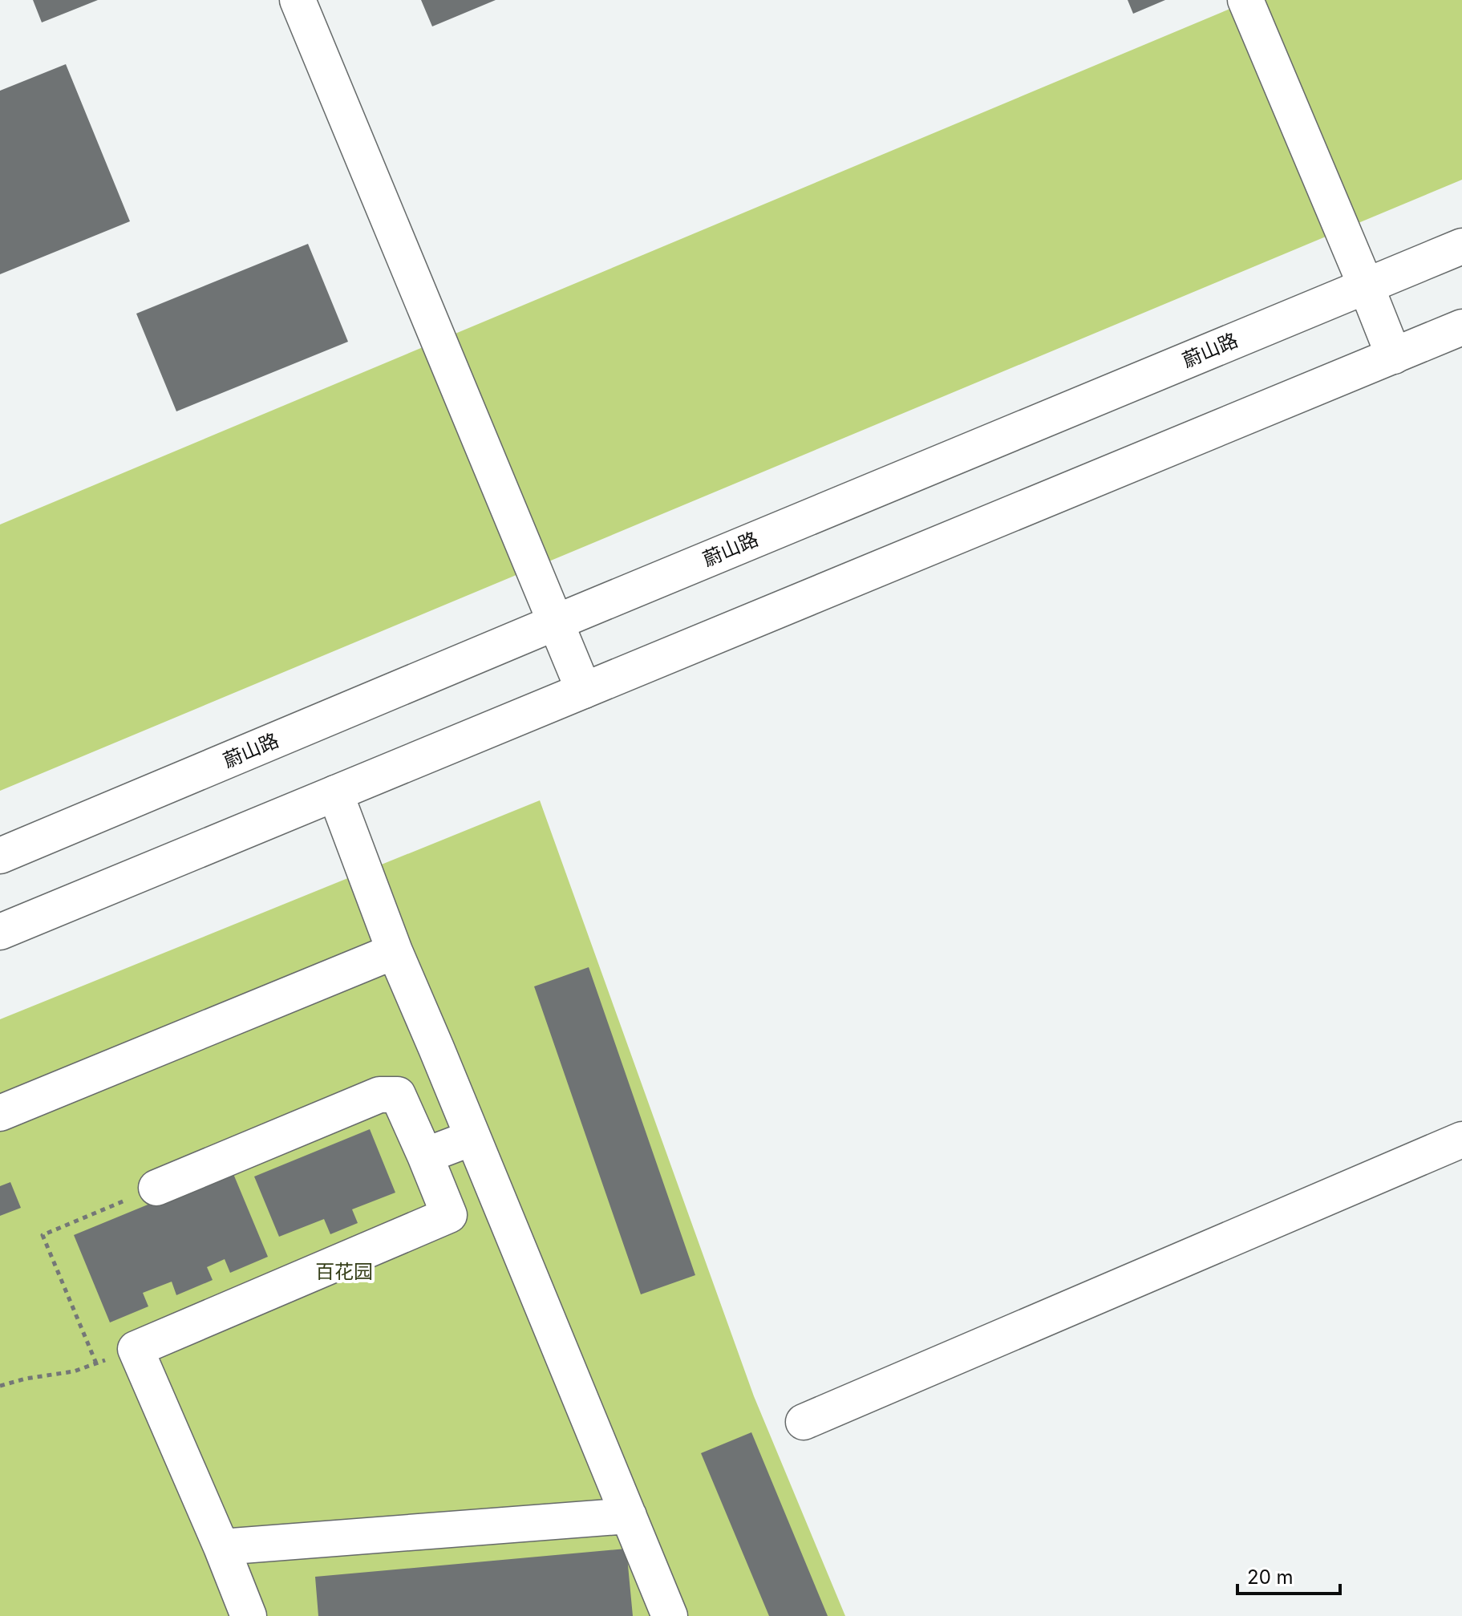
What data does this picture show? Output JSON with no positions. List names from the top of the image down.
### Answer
{
  "streets": {
    "main road": ["蔚山路"]
  },
  "parks": ["百花园"],
  "scale_bar": "20 m"
}
